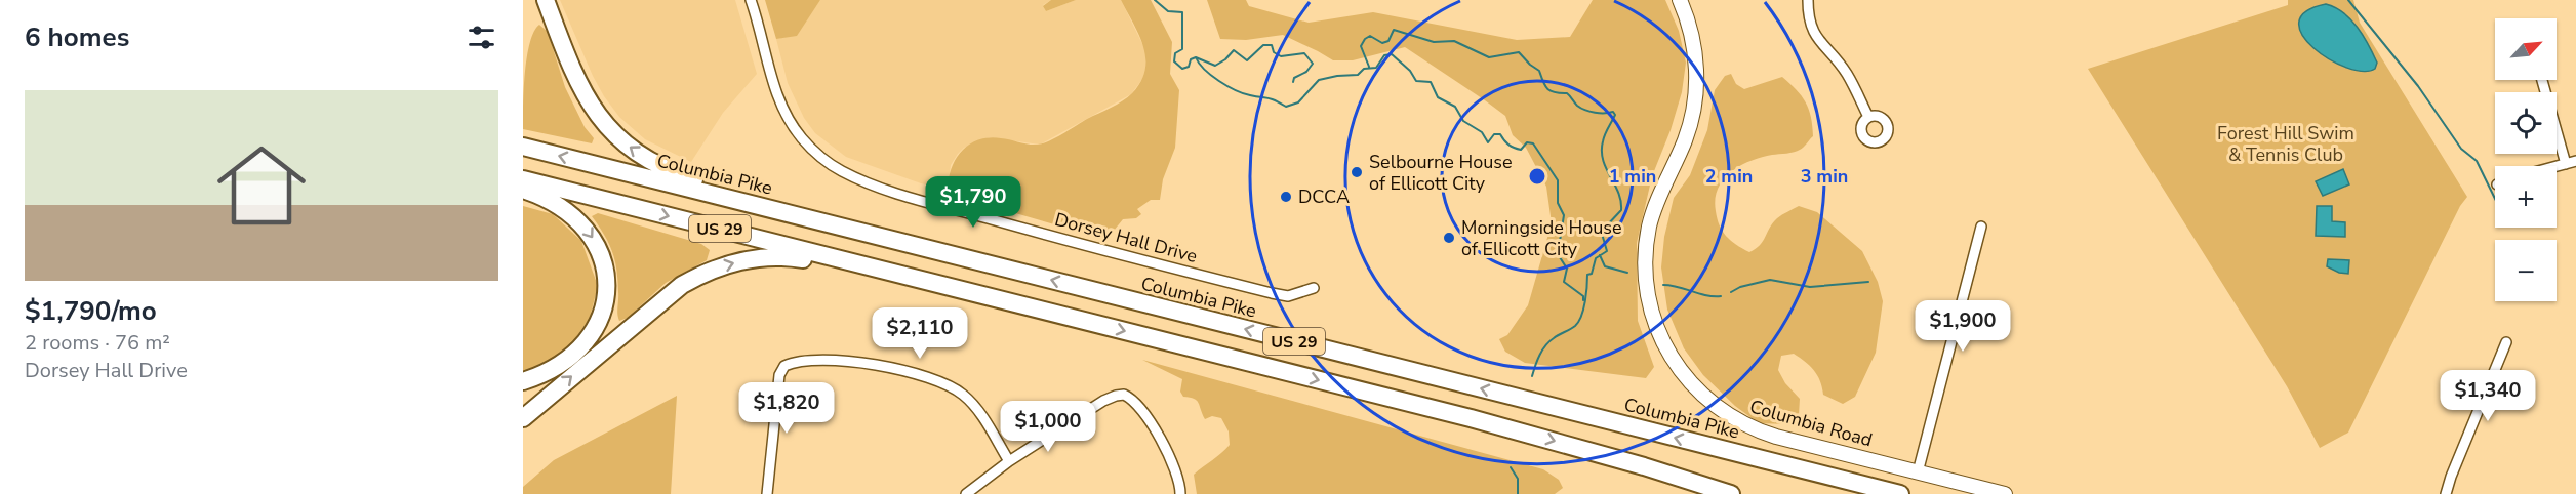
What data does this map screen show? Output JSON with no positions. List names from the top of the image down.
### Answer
{
  "streets": {
    "highway": ["Columbia Pike", "US 29"],
    "street": ["Dorsey Hall Drive", "Columbia Road"]
  },
  "parks": ["Forest Hill Swim & Tennis Club"],
  "places": ["Selbourne House of Ellicott City", "DCCA", "Morningside House of Ellicott City"],
  "north": "top right",
  "page": {
    "heading": "6 homes",
    "map_buttons": ["+", "−"],
    "list": [
      {
        "name": "$1,790/mo",
        "note": "2 rooms · 76 m² · Dorsey Hall Drive"
      }
    ],
    "price": [
      "$1,790",
      "$1,900",
      "$2,110",
      "$1,340",
      "$1,820",
      "$1,000"
    ]
  },
  "rings": ["1 min", "2 min", "3 min"]
}
